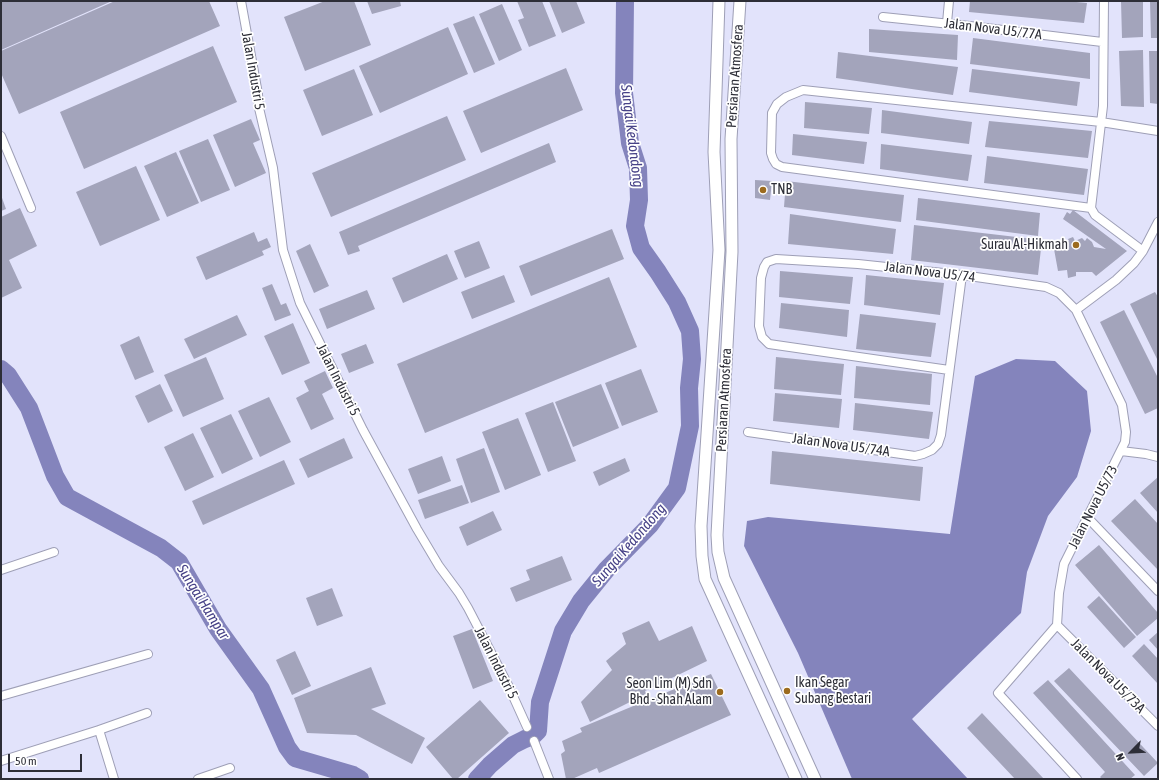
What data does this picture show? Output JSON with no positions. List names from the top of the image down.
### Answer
{
  "streets": {
    "street": [
      "Jalan Nova U5/77A",
      "Jalan Industri 5",
      "Persiaran Atmosfera",
      "Jalan Nova U5/74",
      "Jalan Nova U5/74A",
      "Jalan Nova U5/73",
      "Jalan Nova U5/73A"
    ]
  },
  "crossings": [
    ["Jalan Nova U5/74", "Jalan Nova U5/74A"],
    ["Jalan Nova U5/74", "Jalan Nova U5/73"],
    ["Jalan Nova U5/73", "Jalan Nova U5/73A"]
  ],
  "water": ["Sungai Kedondong", "Sungai Hampar"],
  "places": [
    "TNB",
    "Surau Al-Hikmah",
    "Ikan Segar Subang Bestari",
    "Seon Lim (M) Sdn Bhd - Shah Alam"
  ],
  "scale_bar": "50 m",
  "north": "bottom left"
}
